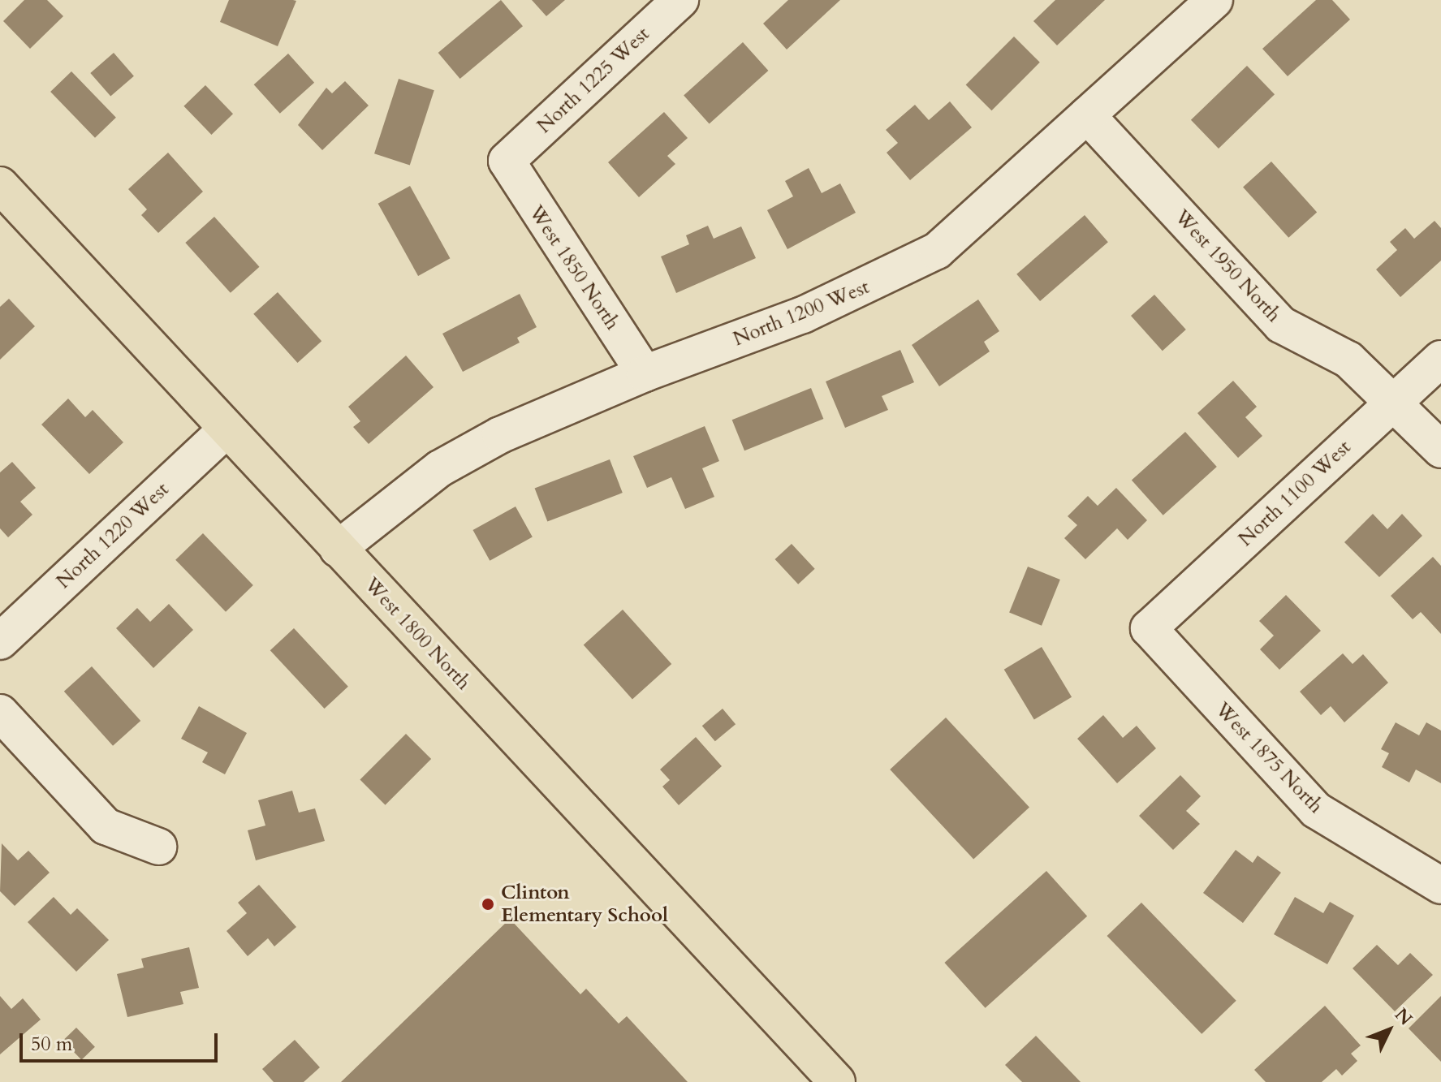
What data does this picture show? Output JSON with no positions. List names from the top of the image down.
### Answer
{
  "streets": {
    "main road": ["West 1800 North"],
    "street": [
      "North 1225 West",
      "West 1950 North",
      "West 1850 North",
      "North 1200 West",
      "North 1100 West",
      "North 1220 West",
      "West 1875 North"
    ]
  },
  "crossings": [
    ["North 1225 West", "West 1850 North"],
    ["West 1950 North", "North 1200 West"],
    ["West 1950 North", "North 1100 West"],
    ["West 1850 North", "North 1200 West"],
    ["North 1200 West", "West 1800 North"],
    ["North 1100 West", "West 1875 North"],
    ["North 1220 West", "West 1800 North"]
  ],
  "places": ["Clinton Elementary School"],
  "scale_bar": "50 m",
  "north": "top right"
}
